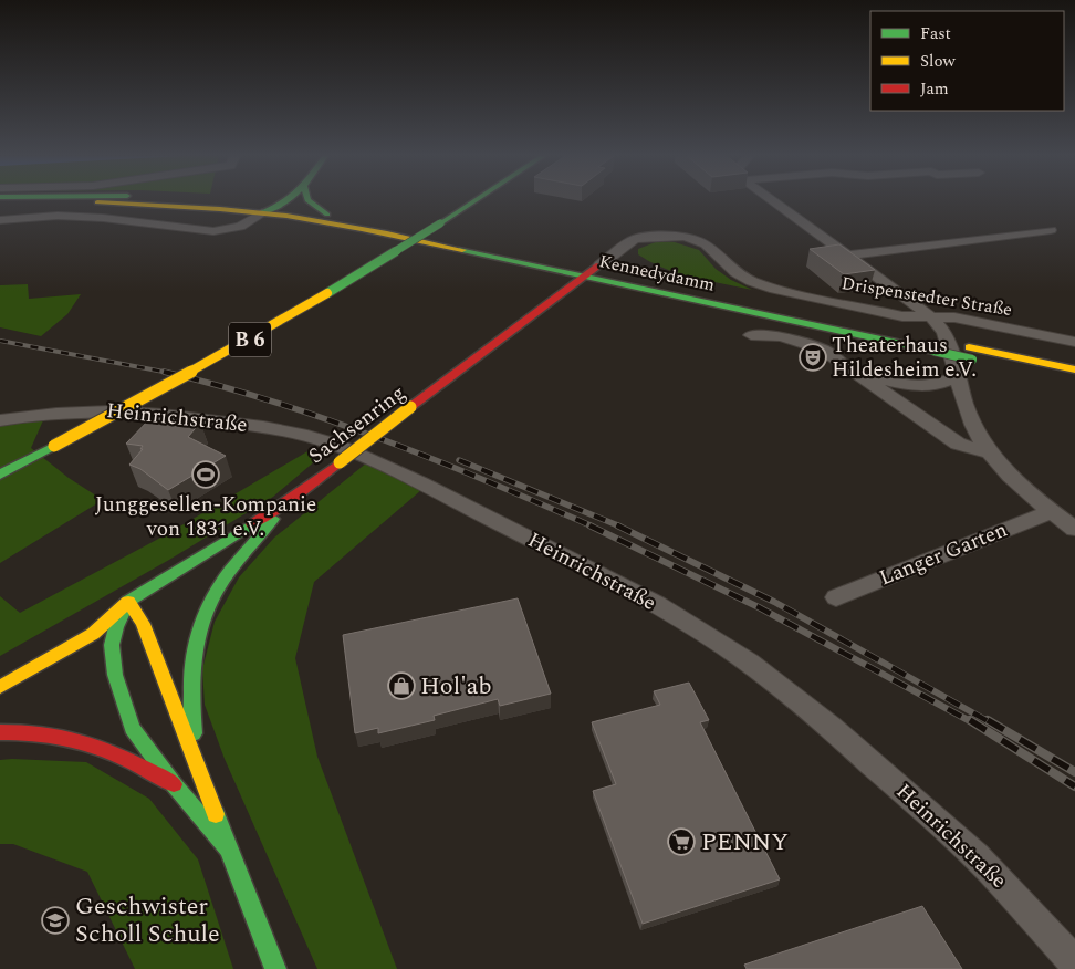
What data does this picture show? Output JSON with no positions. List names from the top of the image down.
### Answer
{
  "streets": {
    "main road": ["Kennedydamm", "B 6", "Sachsenring"],
    "street": ["Drispenstedter Straße", "Heinrichstraße", "Langer Garten"]
  },
  "crossings": [
    ["Kennedydamm", "Drispenstedter Straße"],
    ["Kennedydamm", "Sachsenring"],
    ["Drispenstedter Straße", "Sachsenring"]
  ],
  "places": {
    "theatre": ["Theaterhaus Hildesheim e.V."],
    "sports": ["Junggesellen-Kompanie von 1831 e.V."],
    "shop": ["Hol'ab"],
    "supermarket": ["PENNY"],
    "school or university": ["Geschwister Scholl Schule"]
  },
  "legend": ["Fast", "Slow", "Jam"]
}
